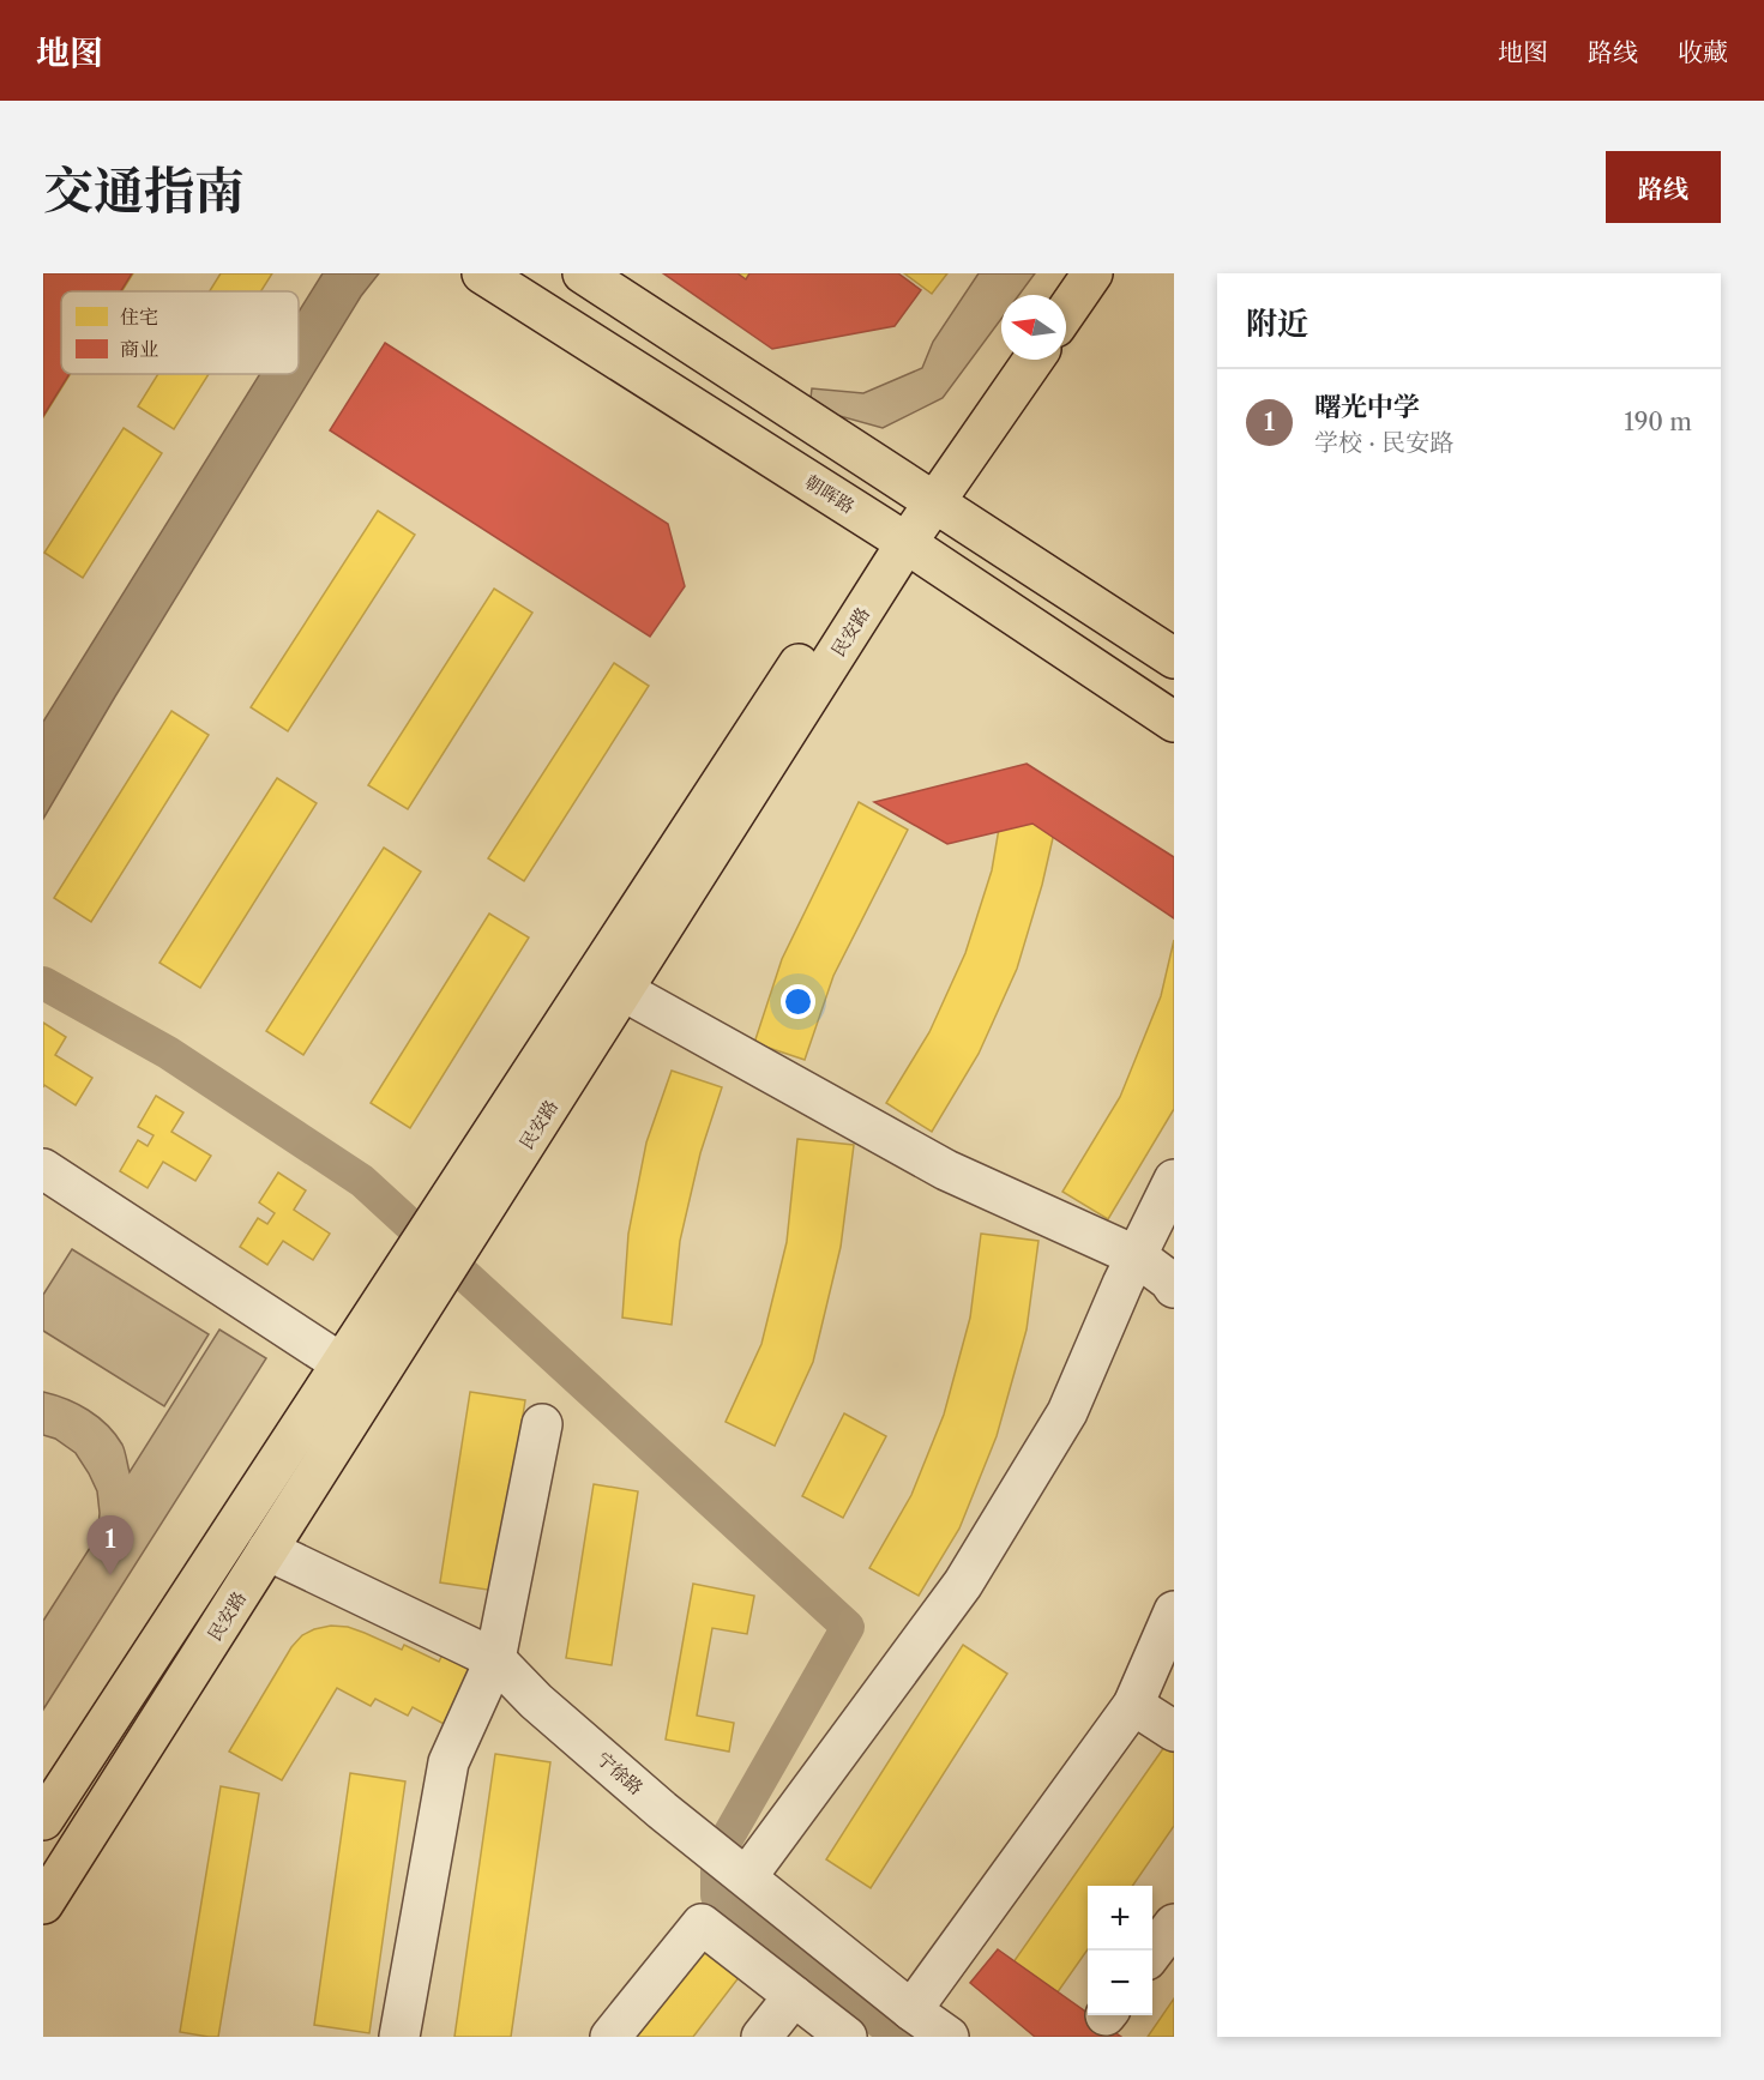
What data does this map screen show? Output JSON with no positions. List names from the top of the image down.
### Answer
{
  "streets": {
    "main road": ["朝晖路", "民安路"],
    "street": ["宁徐路"]
  },
  "crossings": [
    ["朝晖路", "民安路"],
    ["民安路", "宁徐路"]
  ],
  "legend": ["住宅", "商业"],
  "north": "left",
  "page": {
    "header": "地图",
    "nav": ["地图", "路线", "收藏"],
    "title": "交通指南",
    "buttons": "路线",
    "heading": "附近",
    "list": [
      {
        "mark": "1",
        "name": "曙光中学",
        "note": "学校 · 民安路",
        "value": "190 m"
      }
    ],
    "pins": "1",
    "map_buttons": ["+", "−"]
  }
}
